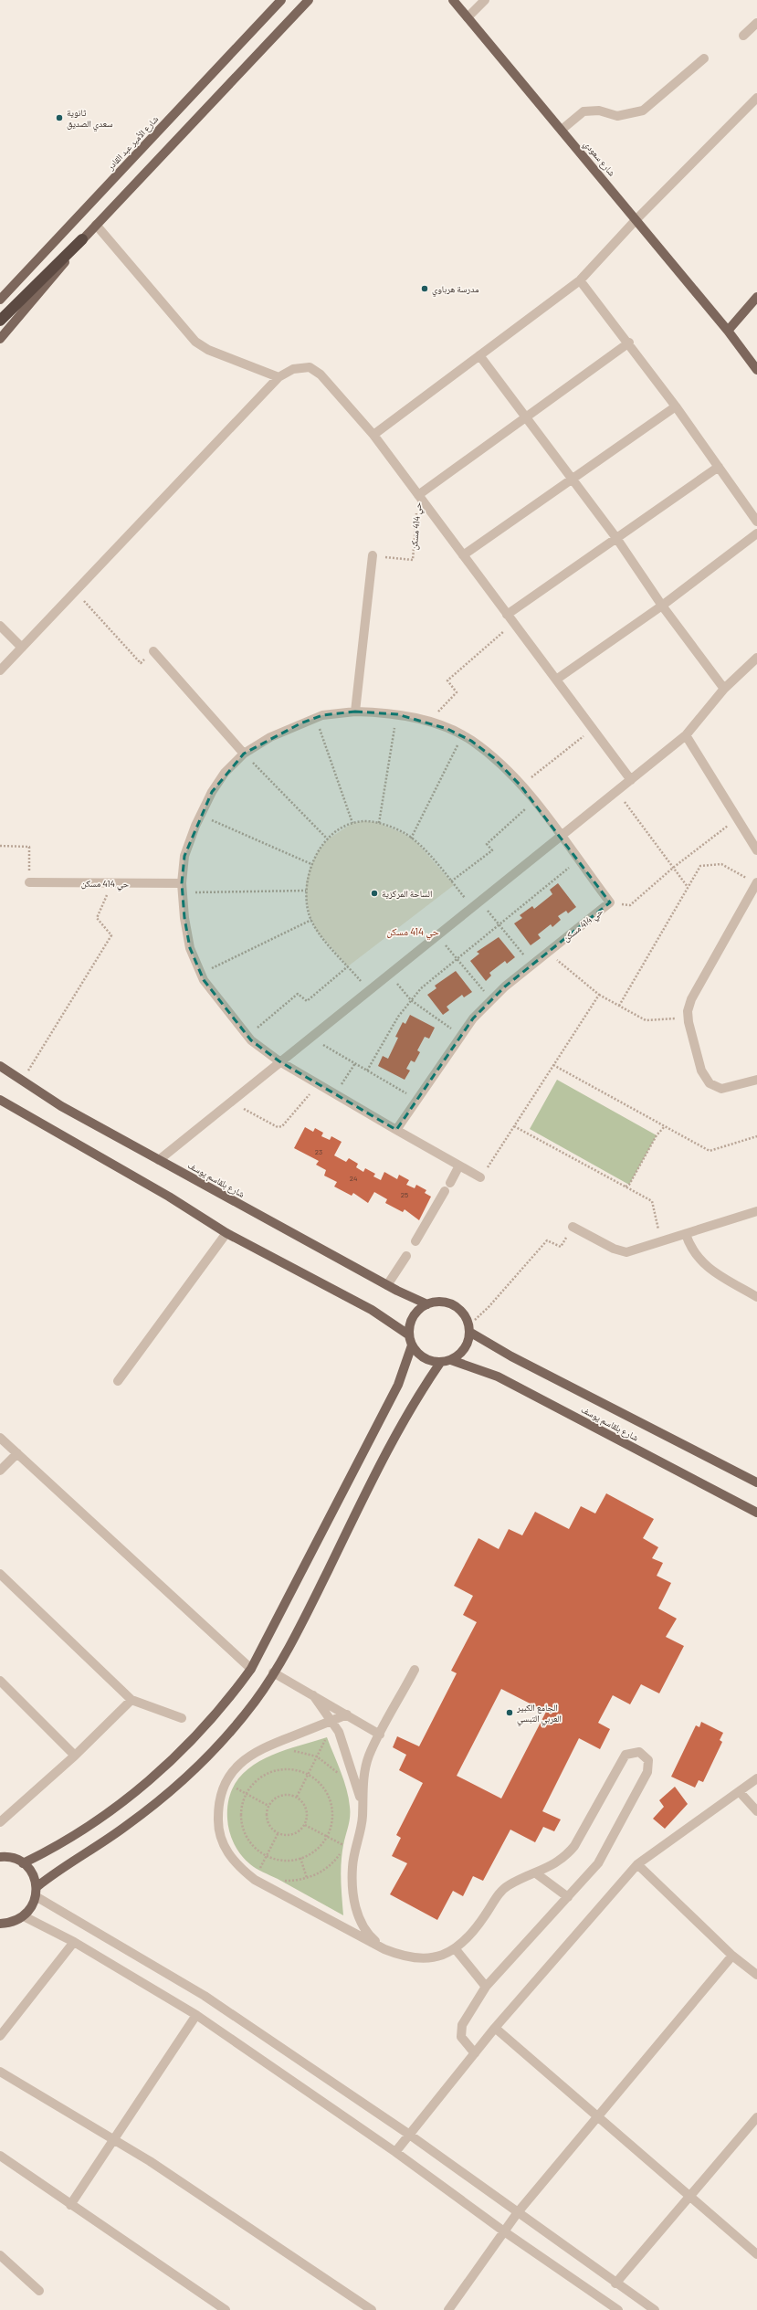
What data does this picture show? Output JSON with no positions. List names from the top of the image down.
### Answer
{
  "streets": {
    "main road": ["شارع الأمير عبد القادر", "شارع سعودي", "شارع بلقاسم يوسف"],
    "street": ["حي 414 مسكن"]
  },
  "districts": ["حي 414 مسكن"],
  "places": [
    "ثانوية سعدي الصديق",
    "مدرسة هرباوي",
    "الساحة المركزية",
    "الجامع الكبير العربي التبسي"
  ],
  "house_numbers": ["23", "24", "25"]
}
